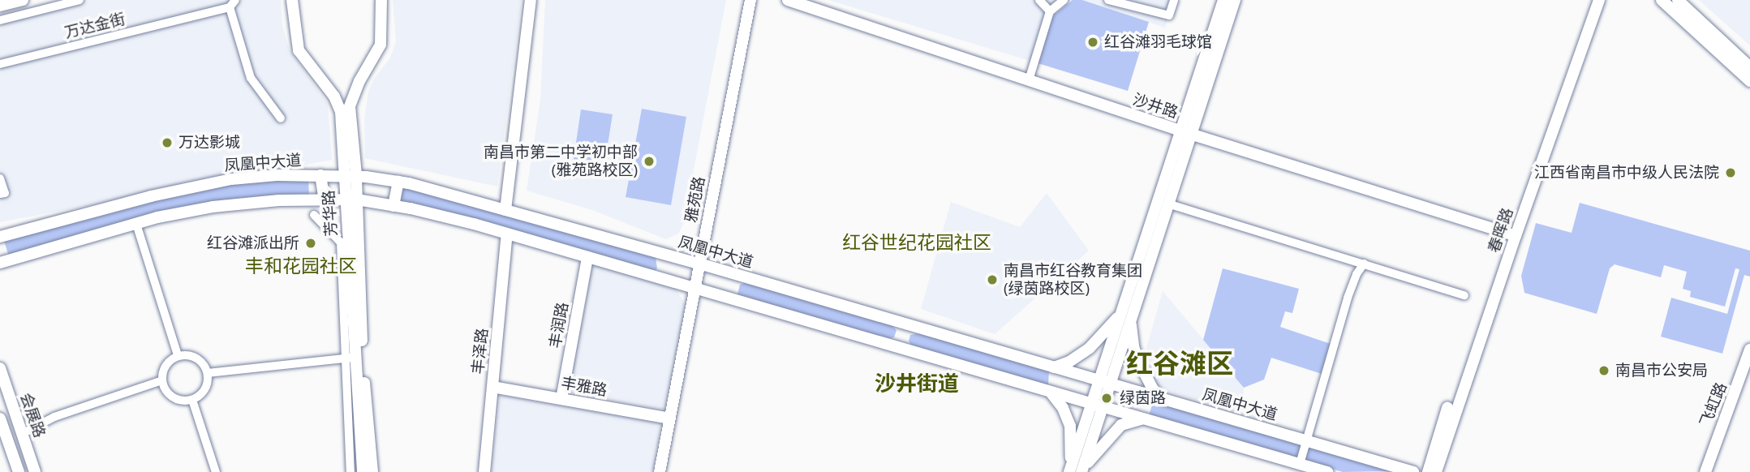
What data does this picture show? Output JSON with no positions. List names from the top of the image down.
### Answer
{
  "streets": {
    "main road": [
      "沙井路",
      "凤凰中大道",
      "雅苑路",
      "芳华路",
      "春晖路",
      "丰润路",
      "丰泽路",
      "丰雅路",
      "飞虹路",
      "会展路"
    ],
    "street": ["万达金街"]
  },
  "crossings": [
    ["沙井路", "春晖路"],
    ["凤凰中大道", "雅苑路"],
    ["凤凰中大道", "芳华路"],
    ["雅苑路", "丰雅路"],
    ["丰润路", "丰雅路"],
    ["丰泽路", "丰雅路"]
  ],
  "districts": [
    "红谷世纪花园社区",
    "丰和花园社区",
    "红谷滩区",
    "沙井街道"
  ],
  "places": [
    "红谷滩羽毛球馆",
    "万达影城",
    "南昌市第二中学初中部 (雅苑路校区)",
    "江西省南昌市中级人民法院",
    "红谷滩派出所",
    "南昌市红谷教育集团 (绿茵路校区)",
    "南昌市公安局",
    "绿茵路"
  ]
}
